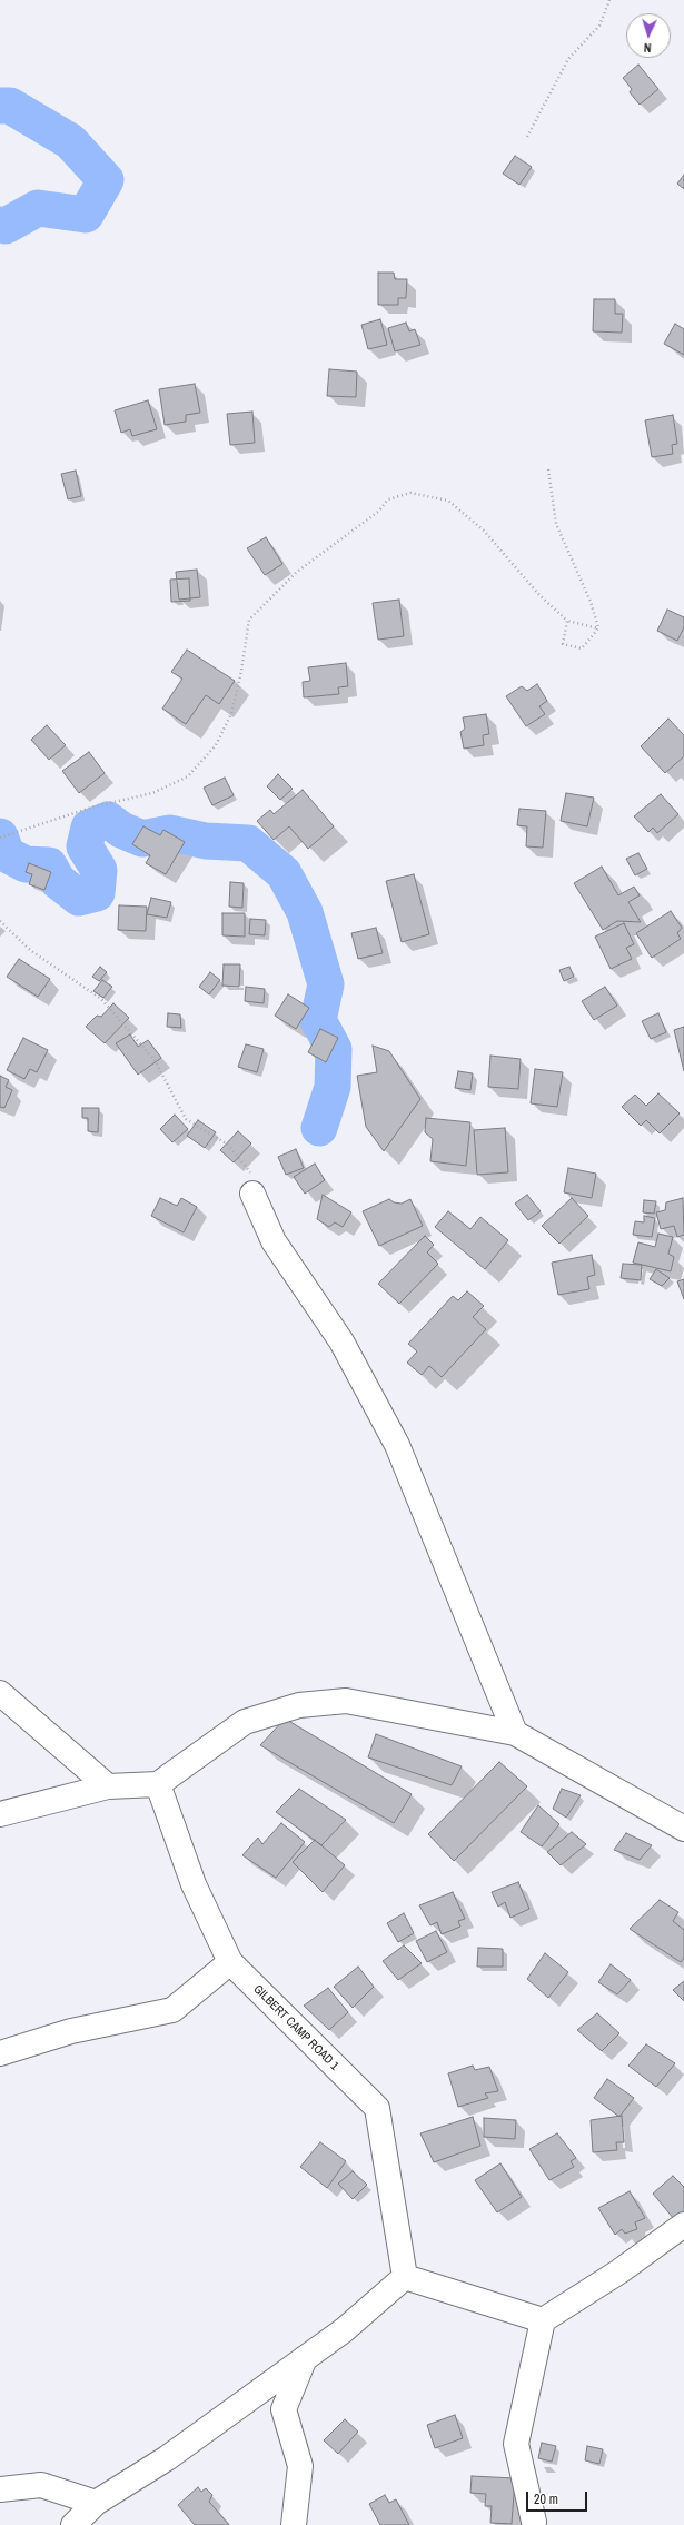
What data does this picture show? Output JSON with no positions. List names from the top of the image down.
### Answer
{
  "streets": {
    "street": ["GILBERT CAMP ROAD 1"]
  },
  "scale_bar": "20 m",
  "north": "bottom"
}
